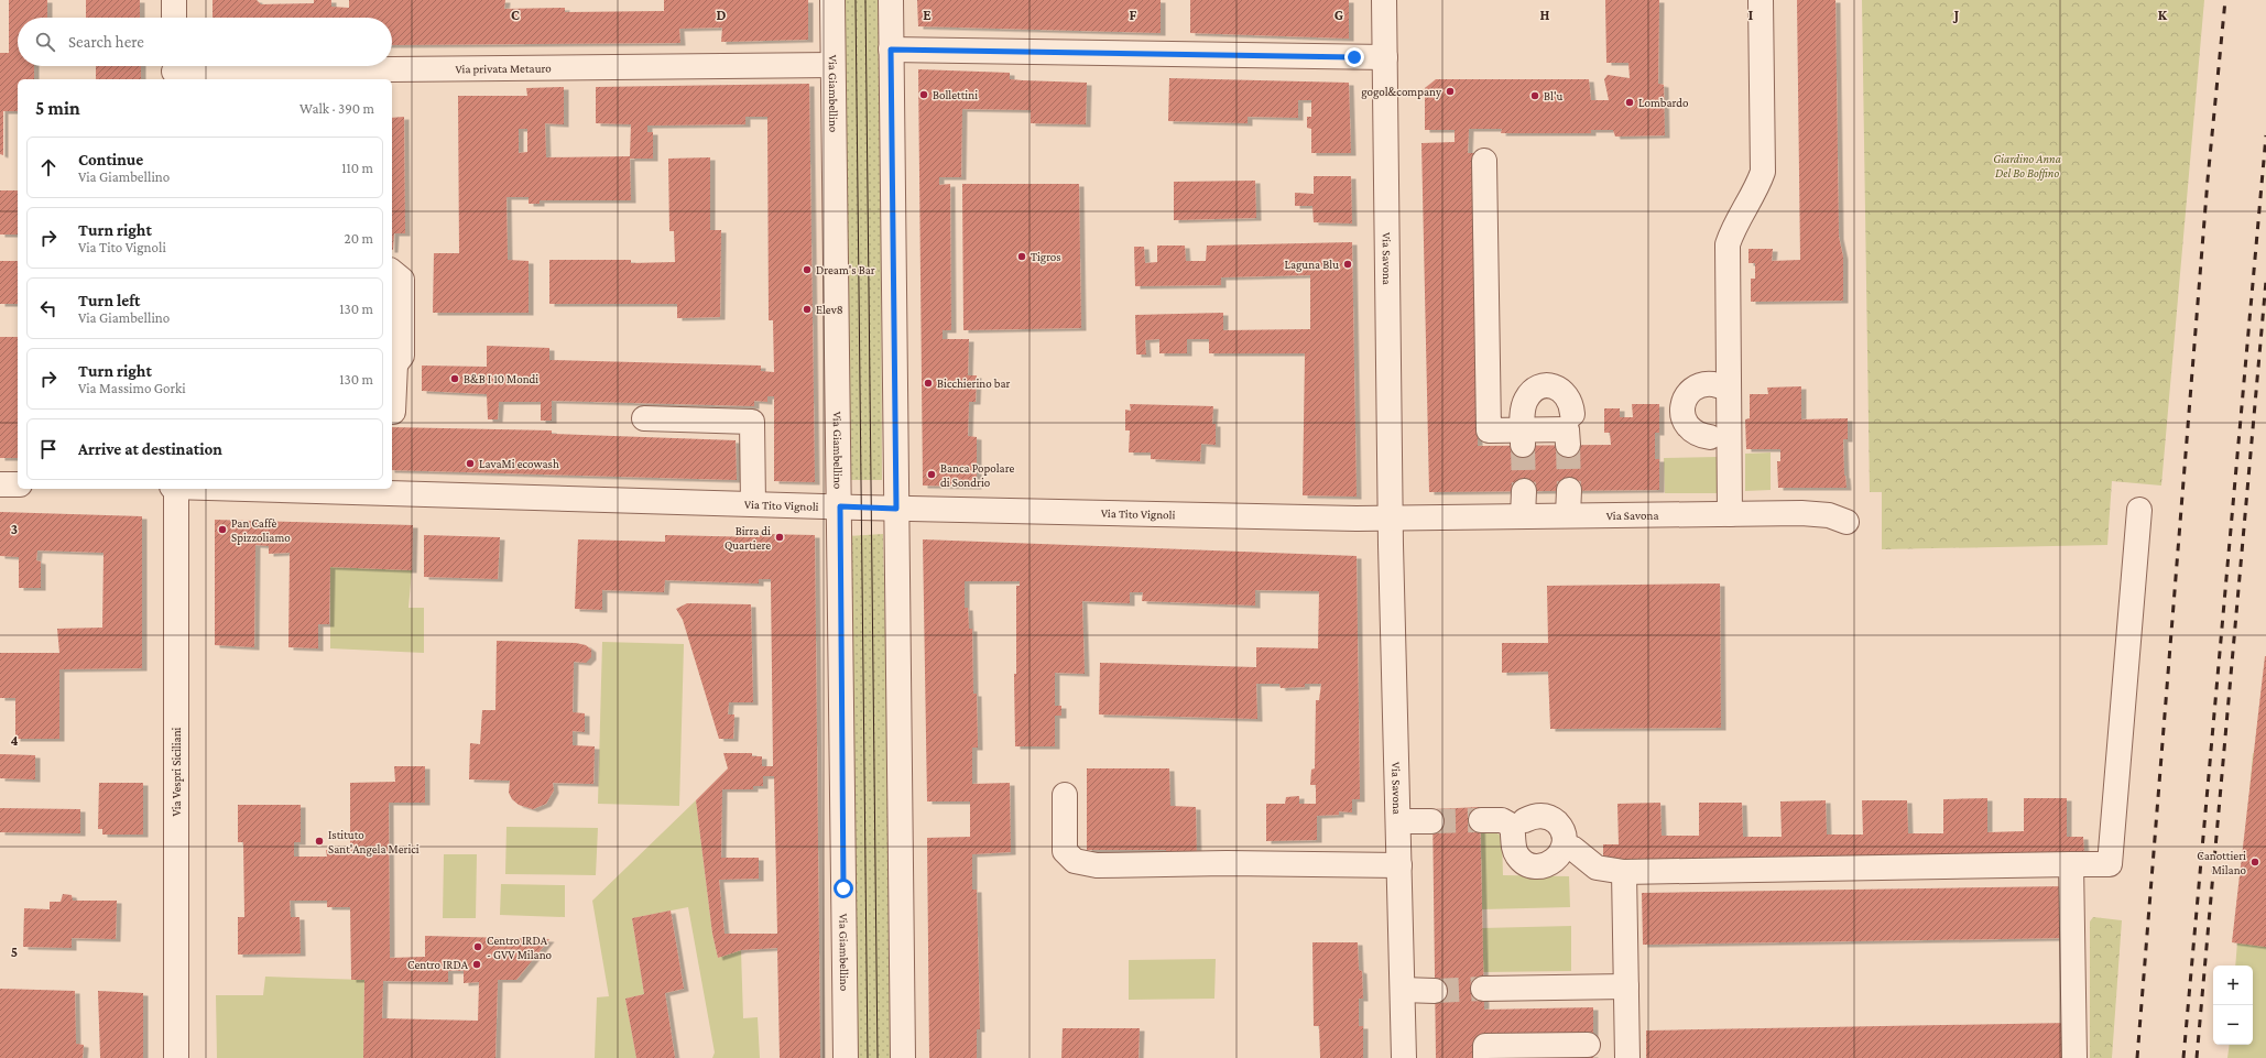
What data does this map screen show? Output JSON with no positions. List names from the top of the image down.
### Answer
{
  "streets": {
    "street": [
      "Via privata Metauro",
      "Via Giambellino",
      "Via Savona",
      "Via Tito Vignoli",
      "Via Vespri Siciliani"
    ]
  },
  "crossings": [
    ["Via privata Metauro", "Via Giambellino"],
    ["Via Giambellino", "Via Tito Vignoli"],
    ["Via Savona", "Via Tito Vignoli"]
  ],
  "parks": ["Giardino Anna Del Bo Boffino"],
  "places": [
    "gogol&company",
    "Bollettini",
    "Bl'u",
    "Lombardo",
    "Tigros",
    "Laguna Blu",
    "Dream's Bar",
    "Elev8",
    "B&B I 10 Mondi",
    "Bicchierino bar",
    "LavaMi ecowash",
    "Banca Popolare di Sondrio",
    "Pan Caffè Spizzoliamo",
    "Birra di Quartiere",
    "Istituto Sant'Angela Merici",
    "Canottieri Milano",
    "Centro IRDA - GVV Milano",
    "Centro IRDA"
  ],
  "page": {
    "search": "Search here",
    "heading": ["5 min", "Walk · 390 m"],
    "list": [
      ["Continue", "Via Giambellino", "110 m"],
      ["Turn right", "Via Tito Vignoli", "20 m"],
      ["Turn left", "Via Giambellino", "130 m"],
      ["Turn right", "Via Massimo Gorki", "130 m"],
      "Arrive at destination"
    ],
    "map_buttons": ["+", "−"]
  },
  "grid": {
    "columns": [
      "C",
      "D",
      "E",
      "F",
      "G",
      "H",
      "I",
      "J",
      "K"
    ],
    "rows": ["3", "4", "5"]
  }
}
